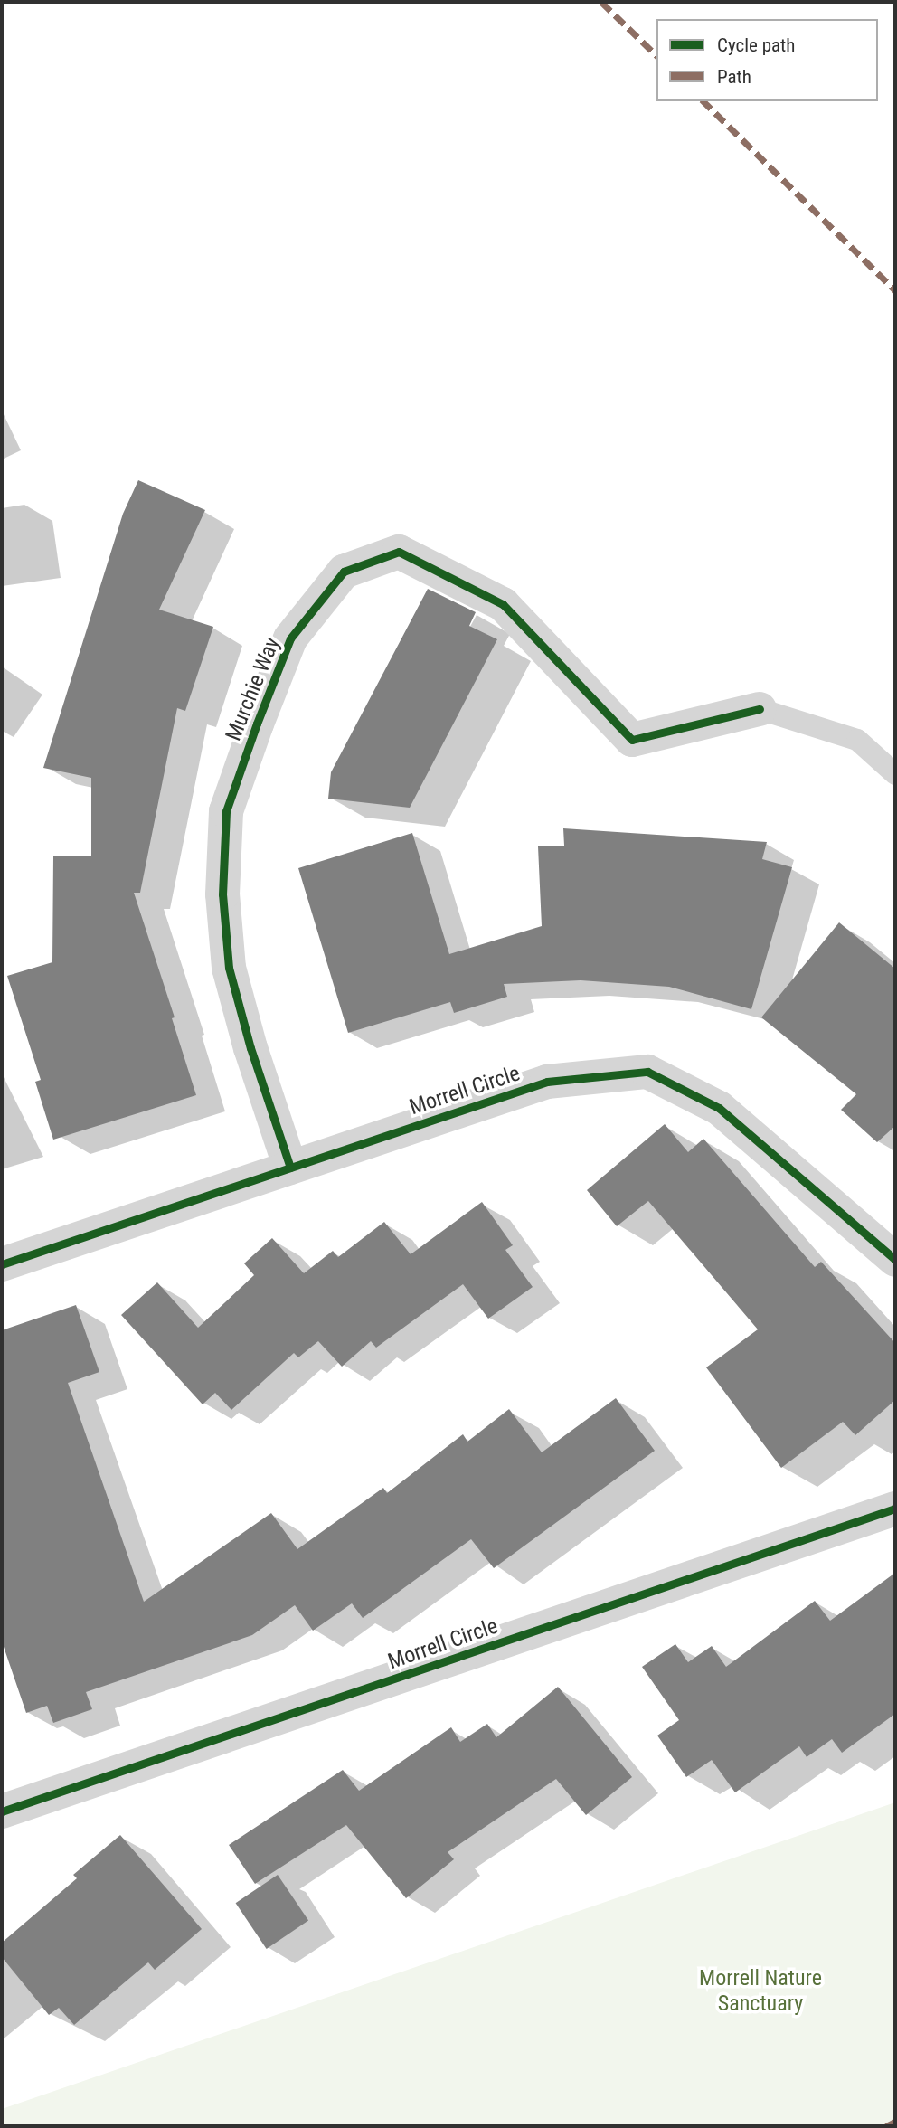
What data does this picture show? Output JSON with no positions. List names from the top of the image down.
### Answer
{
  "streets": {
    "street": ["Murchie Way", "Morrell Circle"]
  },
  "crossings": [
    ["Murchie Way", "Morrell Circle"]
  ],
  "parks": ["Morrell Nature Sanctuary"],
  "legend": ["Cycle path", "Path"]
}
